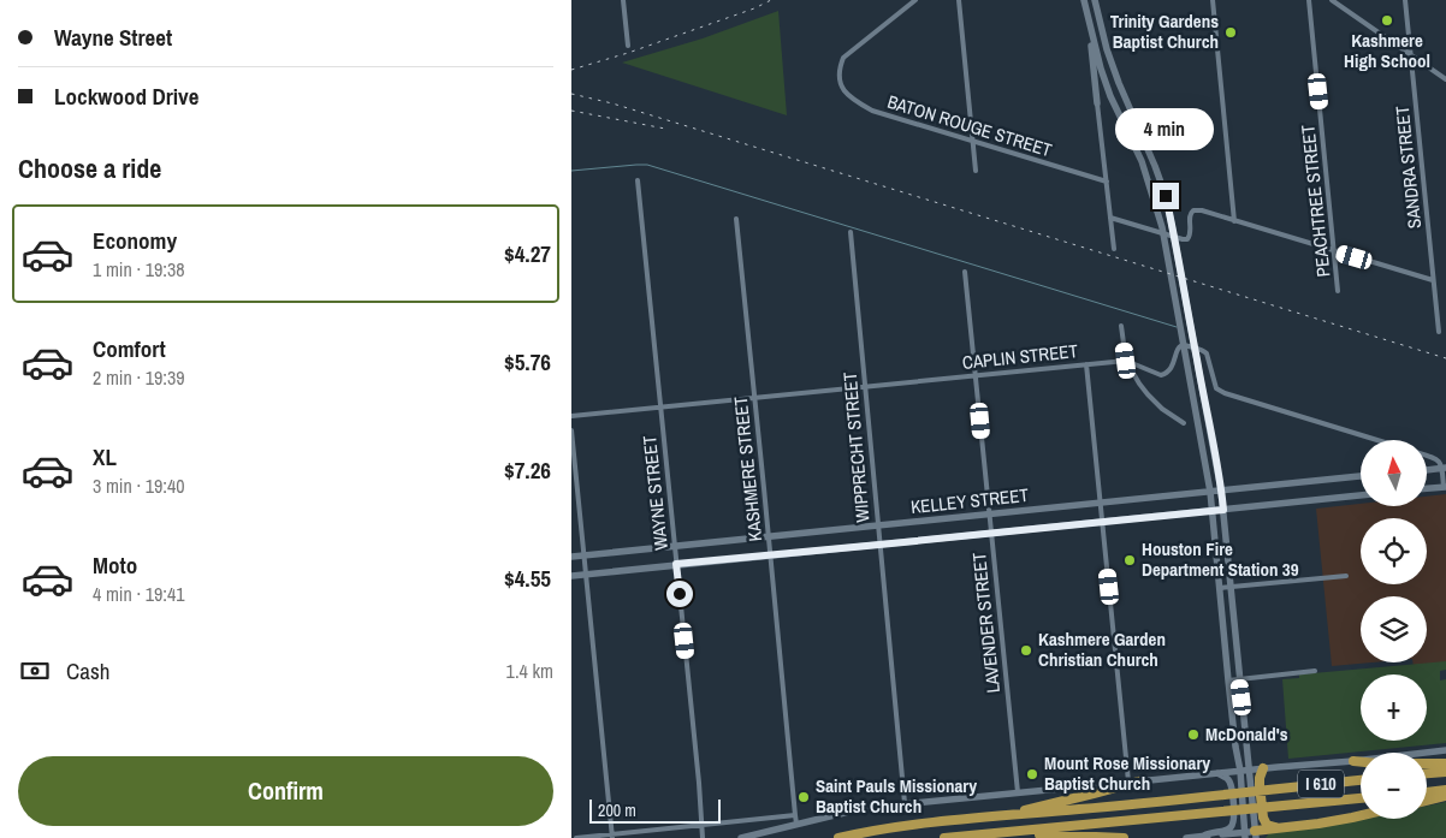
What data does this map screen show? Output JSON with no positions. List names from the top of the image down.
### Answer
{
  "streets": {
    "highway": ["I 610"],
    "main road": ["KELLEY STREET"],
    "street": [
      "BATON ROUGE STREET",
      "SANDRA STREET",
      "PEACHTREE STREET",
      "CAPLIN STREET",
      "WIPPRECHT STREET",
      "KASHMERE STREET",
      "WAYNE STREET",
      "LAVENDER STREET"
    ]
  },
  "crossings": [
    ["CAPLIN STREET", "WIPPRECHT STREET"],
    ["CAPLIN STREET", "KASHMERE STREET"],
    ["CAPLIN STREET", "WAYNE STREET"],
    ["CAPLIN STREET", "LAVENDER STREET"],
    ["WIPPRECHT STREET", "KELLEY STREET"],
    ["KASHMERE STREET", "KELLEY STREET"],
    ["WAYNE STREET", "KELLEY STREET"],
    ["KELLEY STREET", "LAVENDER STREET"]
  ],
  "places": [
    "Kashmere High School",
    "Trinity Gardens Baptist Church",
    "Houston Fire Department Station 39",
    "Kashmere Garden Christian Church",
    "McDonald's",
    "Mount Rose Missionary Baptist Church",
    "Saint Pauls Missionary Baptist Church"
  ],
  "scale_bar": "200 m",
  "north": "top",
  "page": {
    "banner": ["Wayne Street", "Lockwood Drive"],
    "bubble": "4 min",
    "heading": "Choose a ride",
    "list": [
      {
        "name": "Economy",
        "note": "1 min · 19:38",
        "value": "$4.27"
      },
      {
        "name": "Comfort",
        "note": "2 min · 19:39",
        "value": "$5.76"
      },
      {
        "name": "XL",
        "note": "3 min · 19:40",
        "value": "$7.26"
      },
      {
        "name": "Moto",
        "note": "4 min · 19:41",
        "value": "$4.55"
      }
    ],
    "map_buttons": ["+", "−"],
    "pay": ["Cash", "1.4 km"],
    "buttons": "Confirm",
    "scale": "200 m"
  }
}
